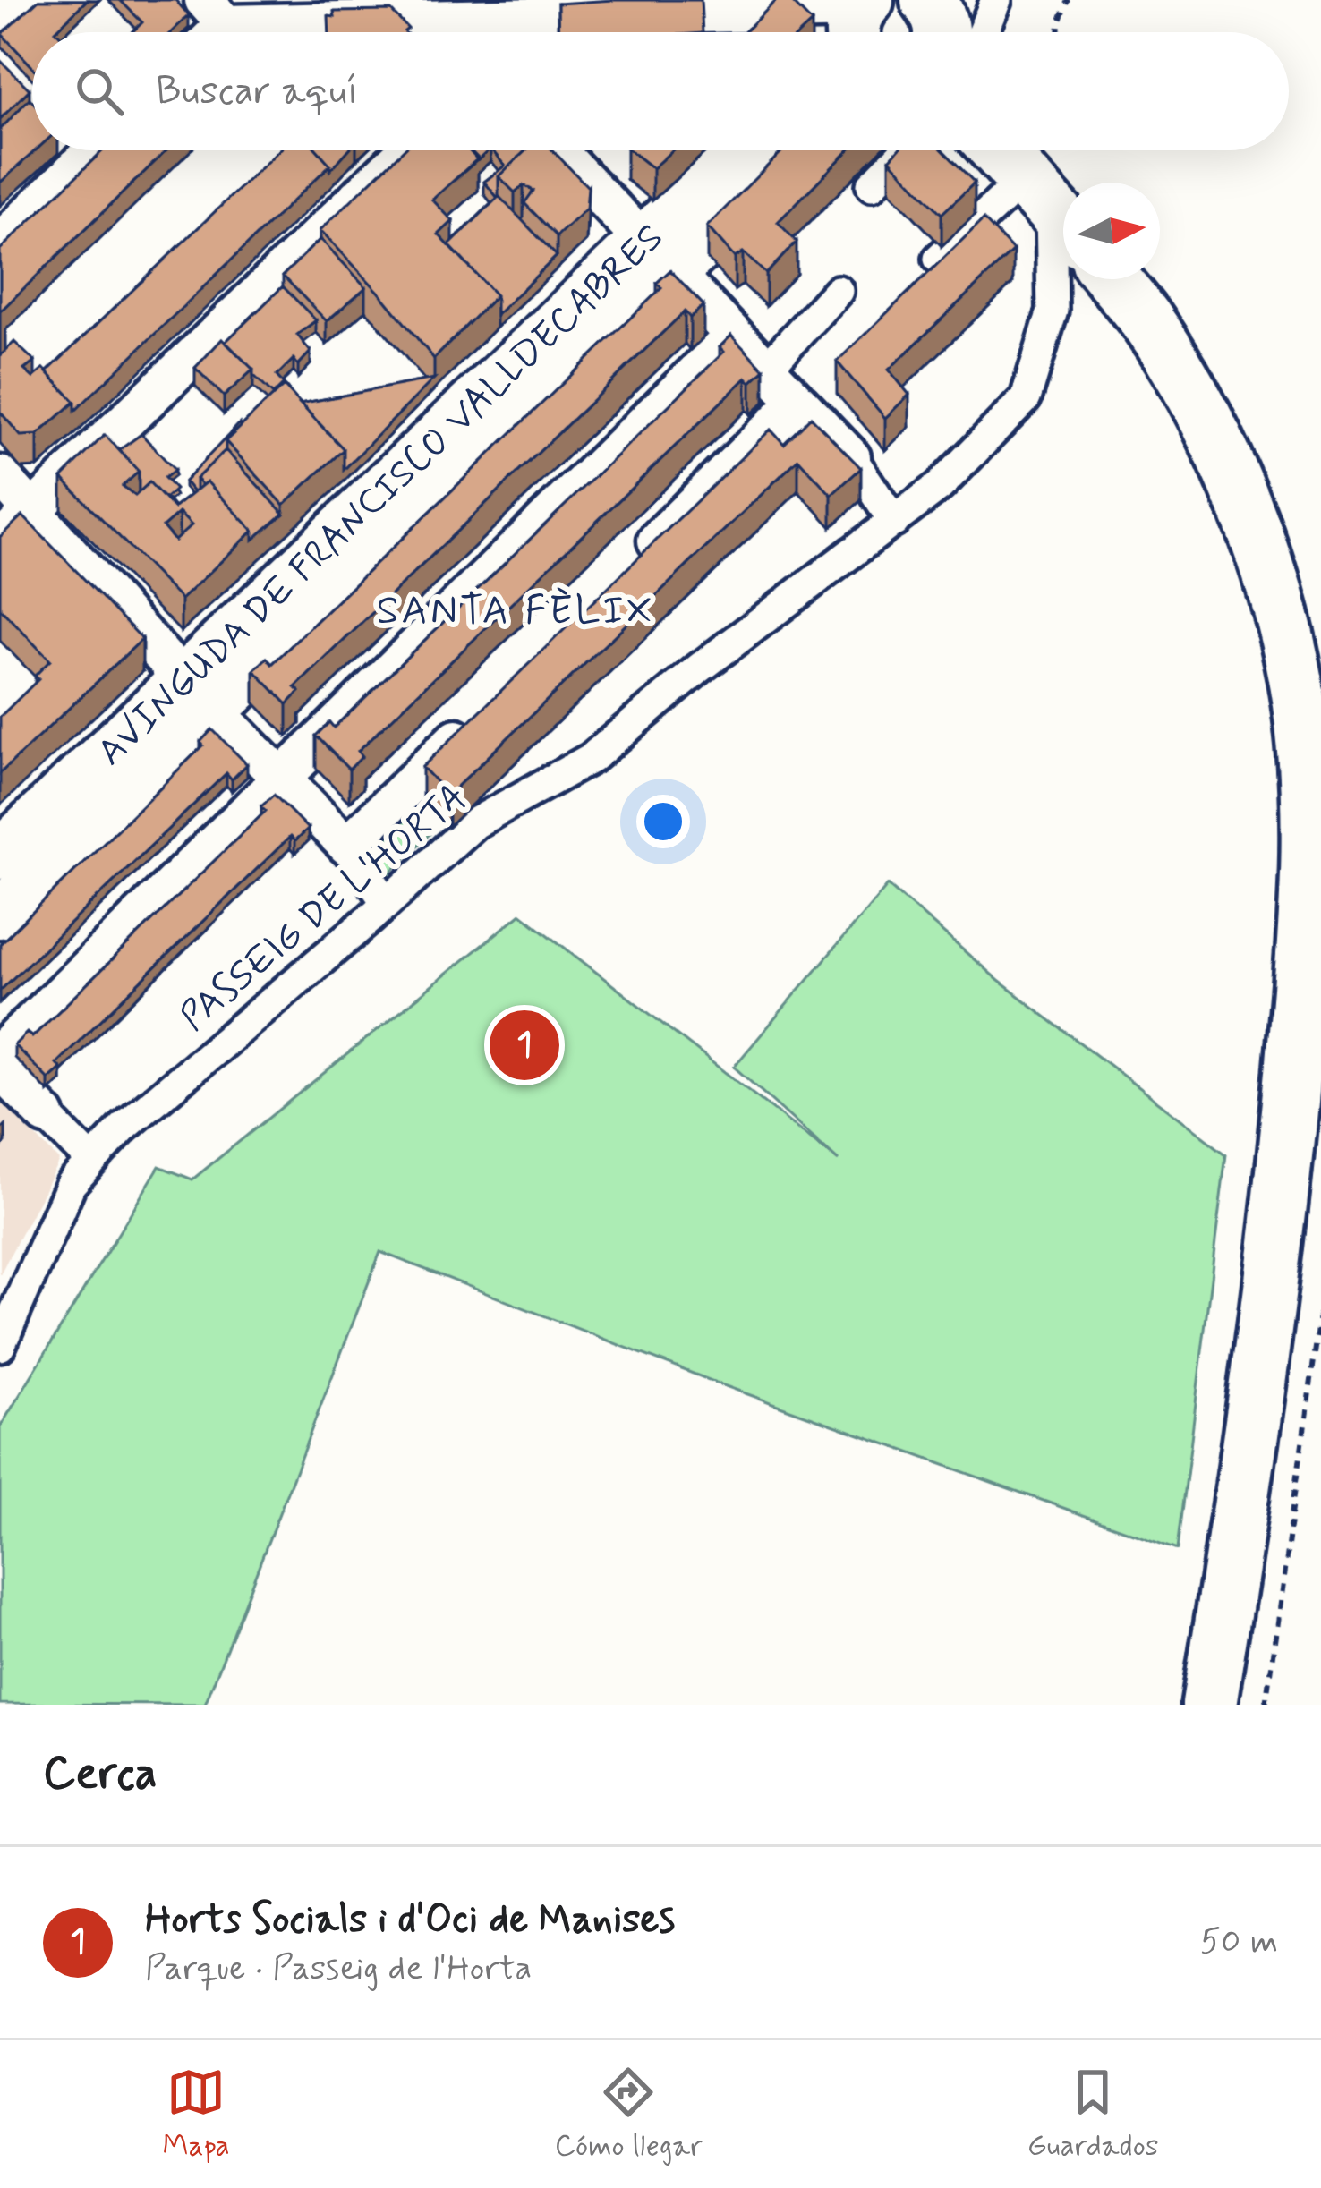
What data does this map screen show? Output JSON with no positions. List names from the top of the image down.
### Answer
{
  "streets": {
    "street": ["AVINGUDA DE FRANCISCO VALLDECABRES", "PASSEIG DE L'HORTA"]
  },
  "districts": ["SANTA FÈLIX"],
  "north": "right",
  "page": {
    "search": "Buscar aquí",
    "pins": "1",
    "heading": "Cerca",
    "list": [
      {
        "mark": "1",
        "name": "Horts Socials i d'Oci de Manises",
        "note": "Parque · Passeig de l'Horta",
        "value": "50 m"
      }
    ],
    "nav": ["Mapa", "Cómo llegar", "Guardados"]
  }
}
